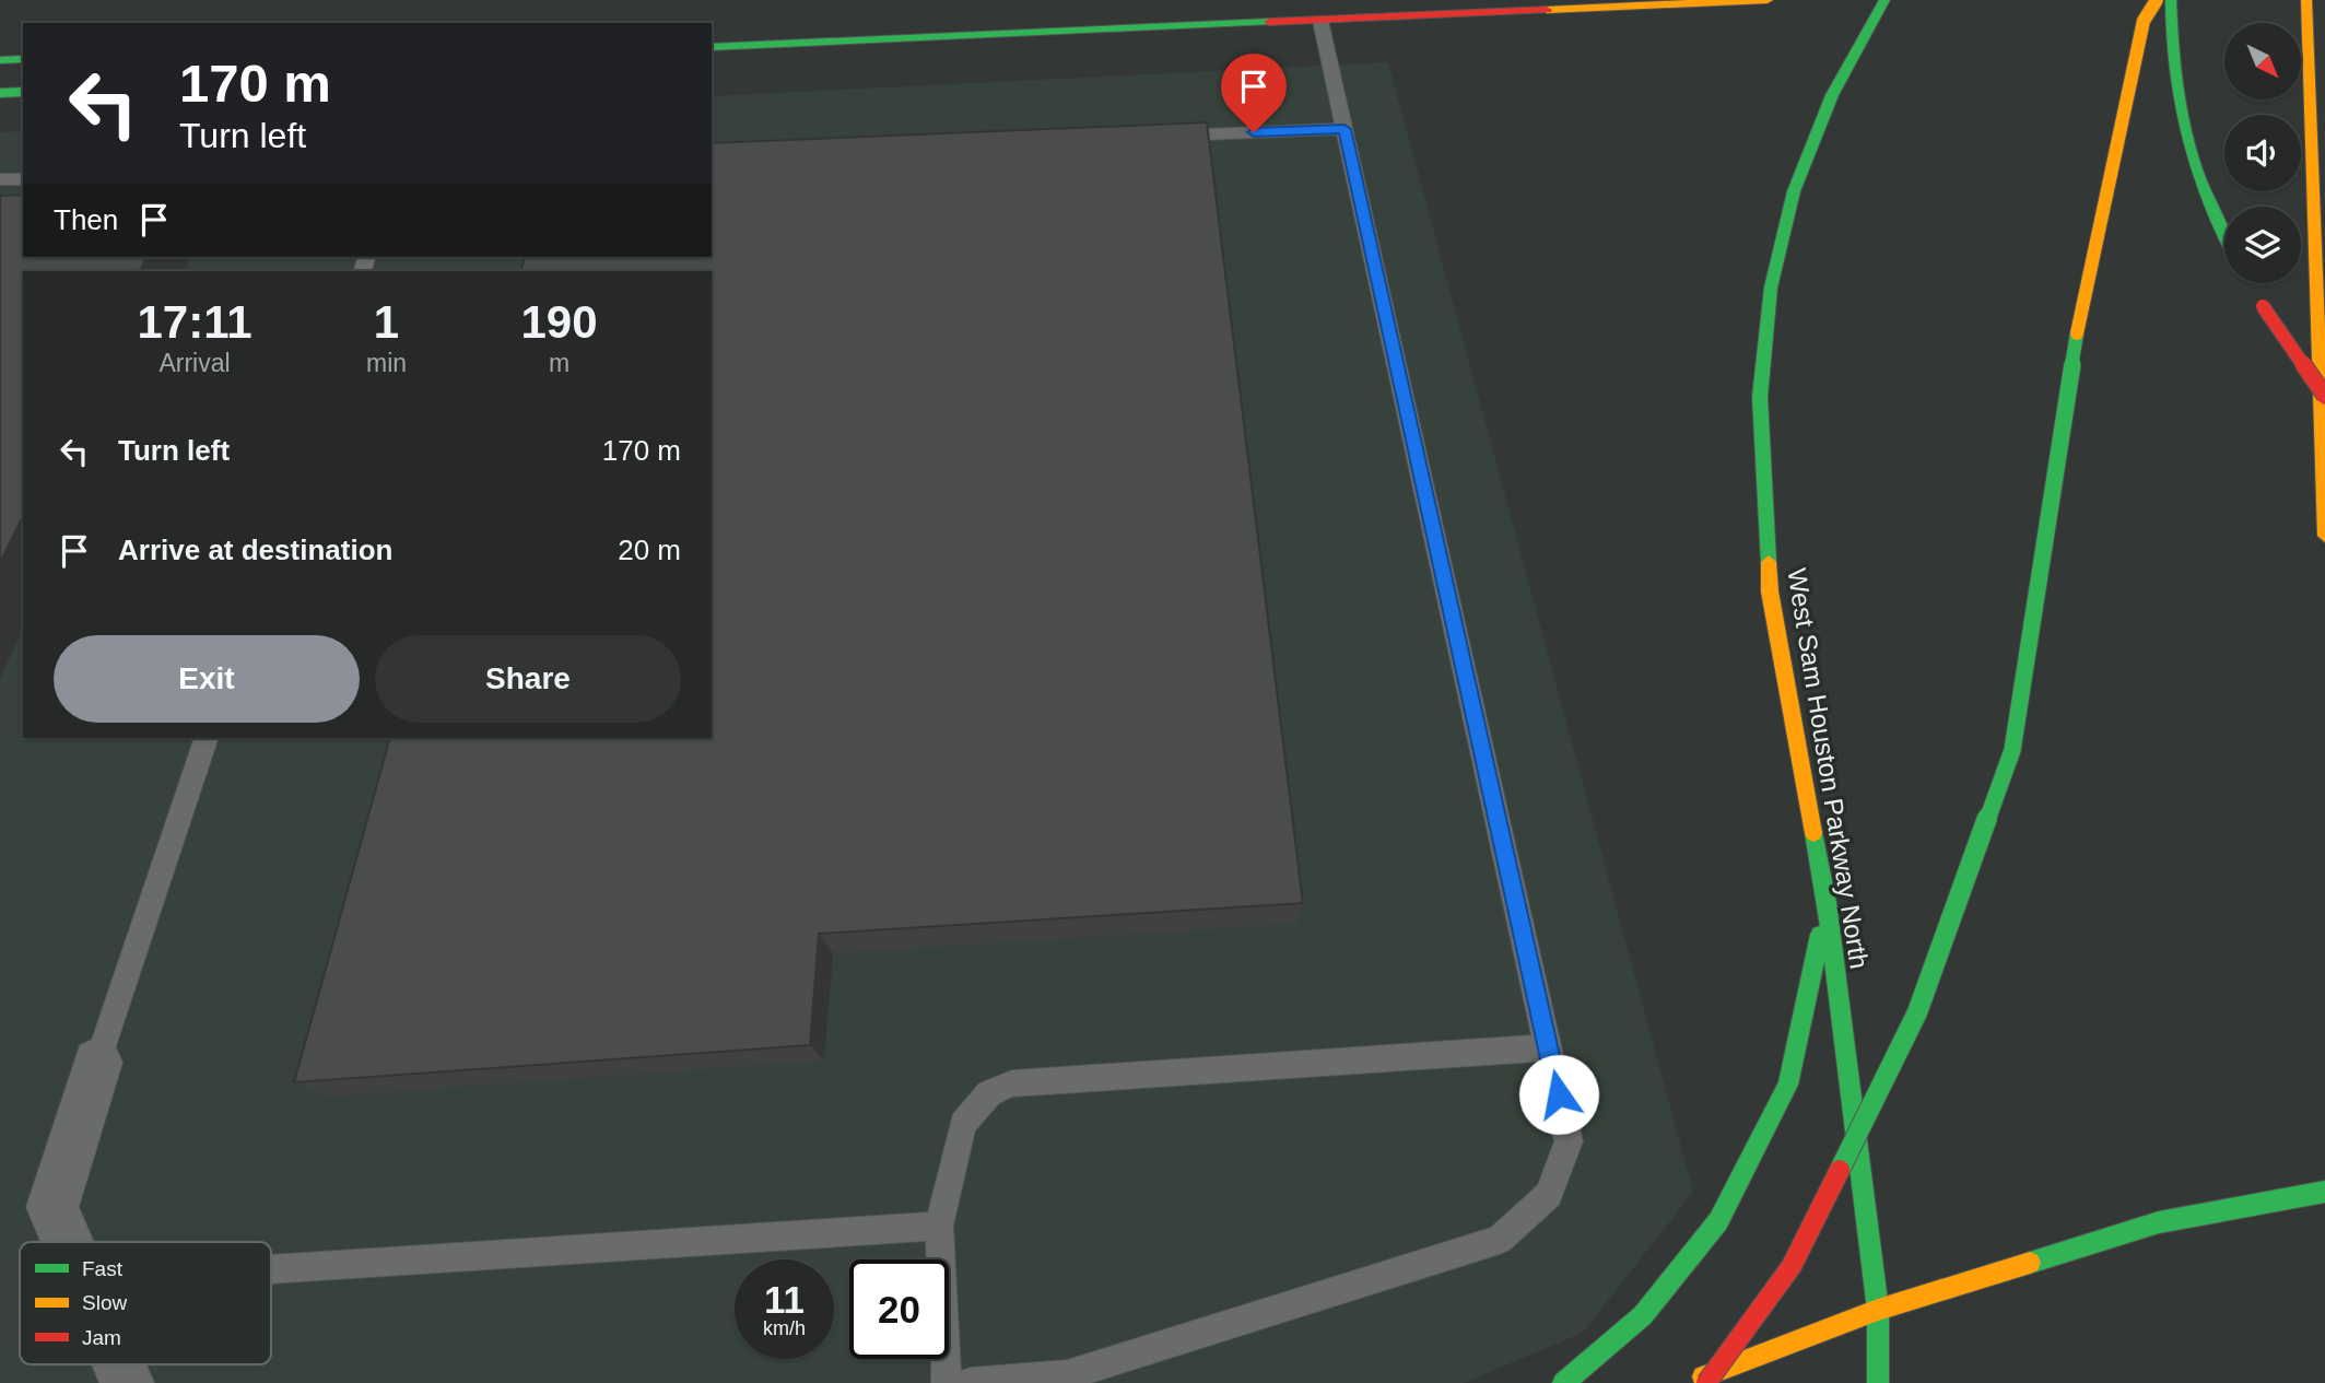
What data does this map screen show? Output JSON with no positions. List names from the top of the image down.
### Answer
{
  "streets": {
    "main road": ["West Sam Houston Parkway North"]
  },
  "legend": ["Fast", "Slow", "Jam"],
  "north": "bottom right",
  "page": {
    "turn": ["170 m", "Turn left"],
    "then": "Then",
    "eta": [
      "17:11",
      "Arrival",
      "1",
      "min",
      "190",
      "m"
    ],
    "list": [
      {
        "name": "Turn left",
        "value": "170 m"
      },
      {
        "name": "Arrive at destination",
        "value": "20 m"
      }
    ],
    "buttons": ["Exit", "Share"],
    "speed": "11 km/h",
    "limit": "20"
  }
}
